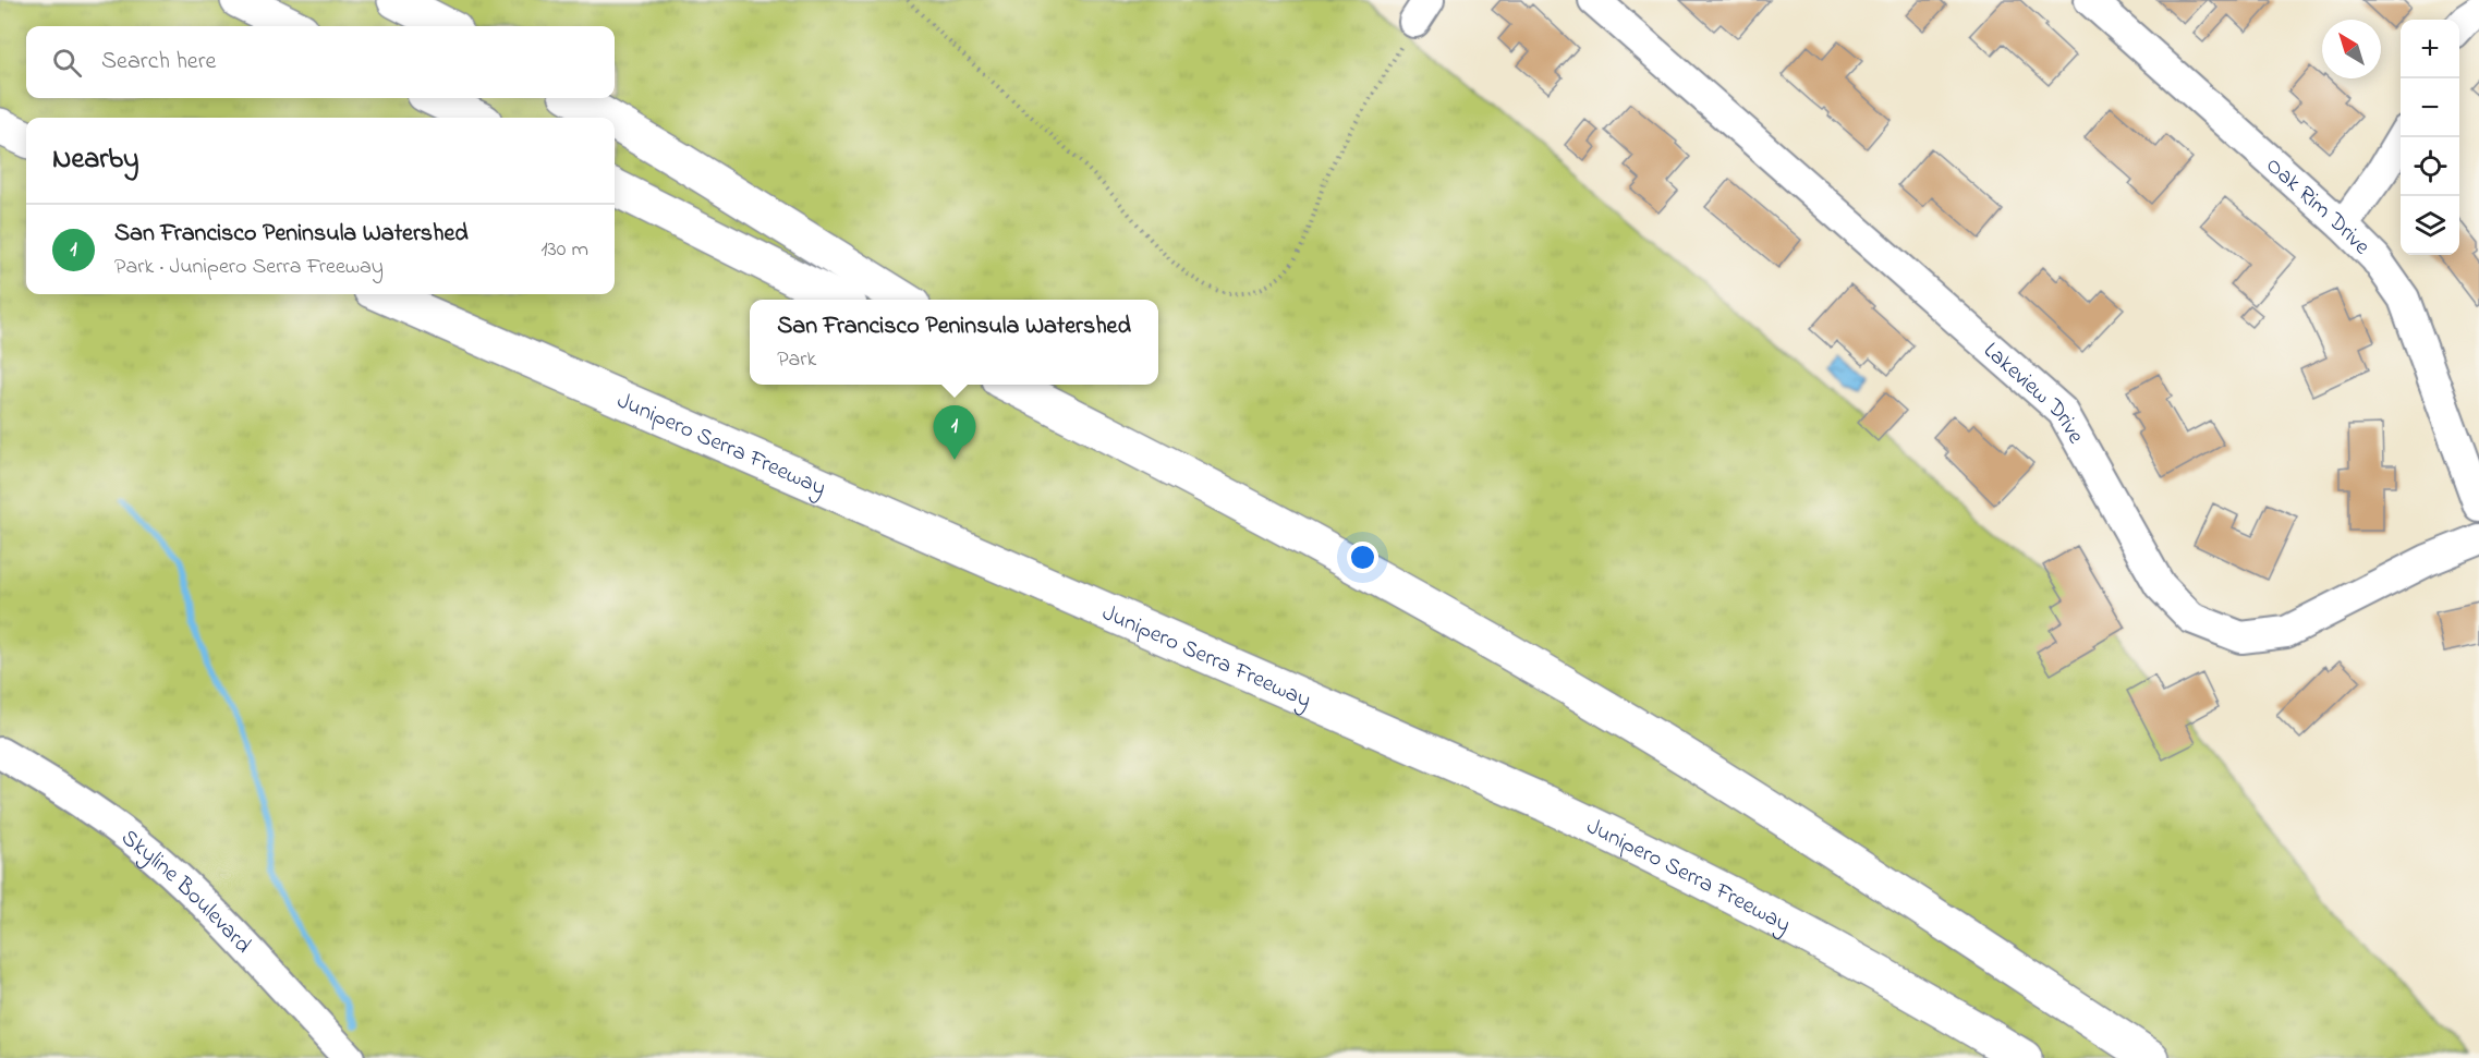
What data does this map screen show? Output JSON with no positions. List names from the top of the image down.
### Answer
{
  "streets": {
    "highway": ["Junipero Serra Freeway"],
    "street": ["Oak Rim Drive", "Lakeview Drive", "Skyline Boulevard"]
  },
  "north": "top left",
  "page": {
    "map_buttons": ["+", "−"],
    "search": "Search here",
    "heading": "Nearby",
    "list": [
      {
        "mark": "1",
        "name": "San Francisco Peninsula Watershed",
        "note": "Park · Junipero Serra Freeway",
        "value": "130 m"
      }
    ],
    "popup": ["San Francisco Peninsula Watershed", "Park"],
    "pins": "1"
  }
}
